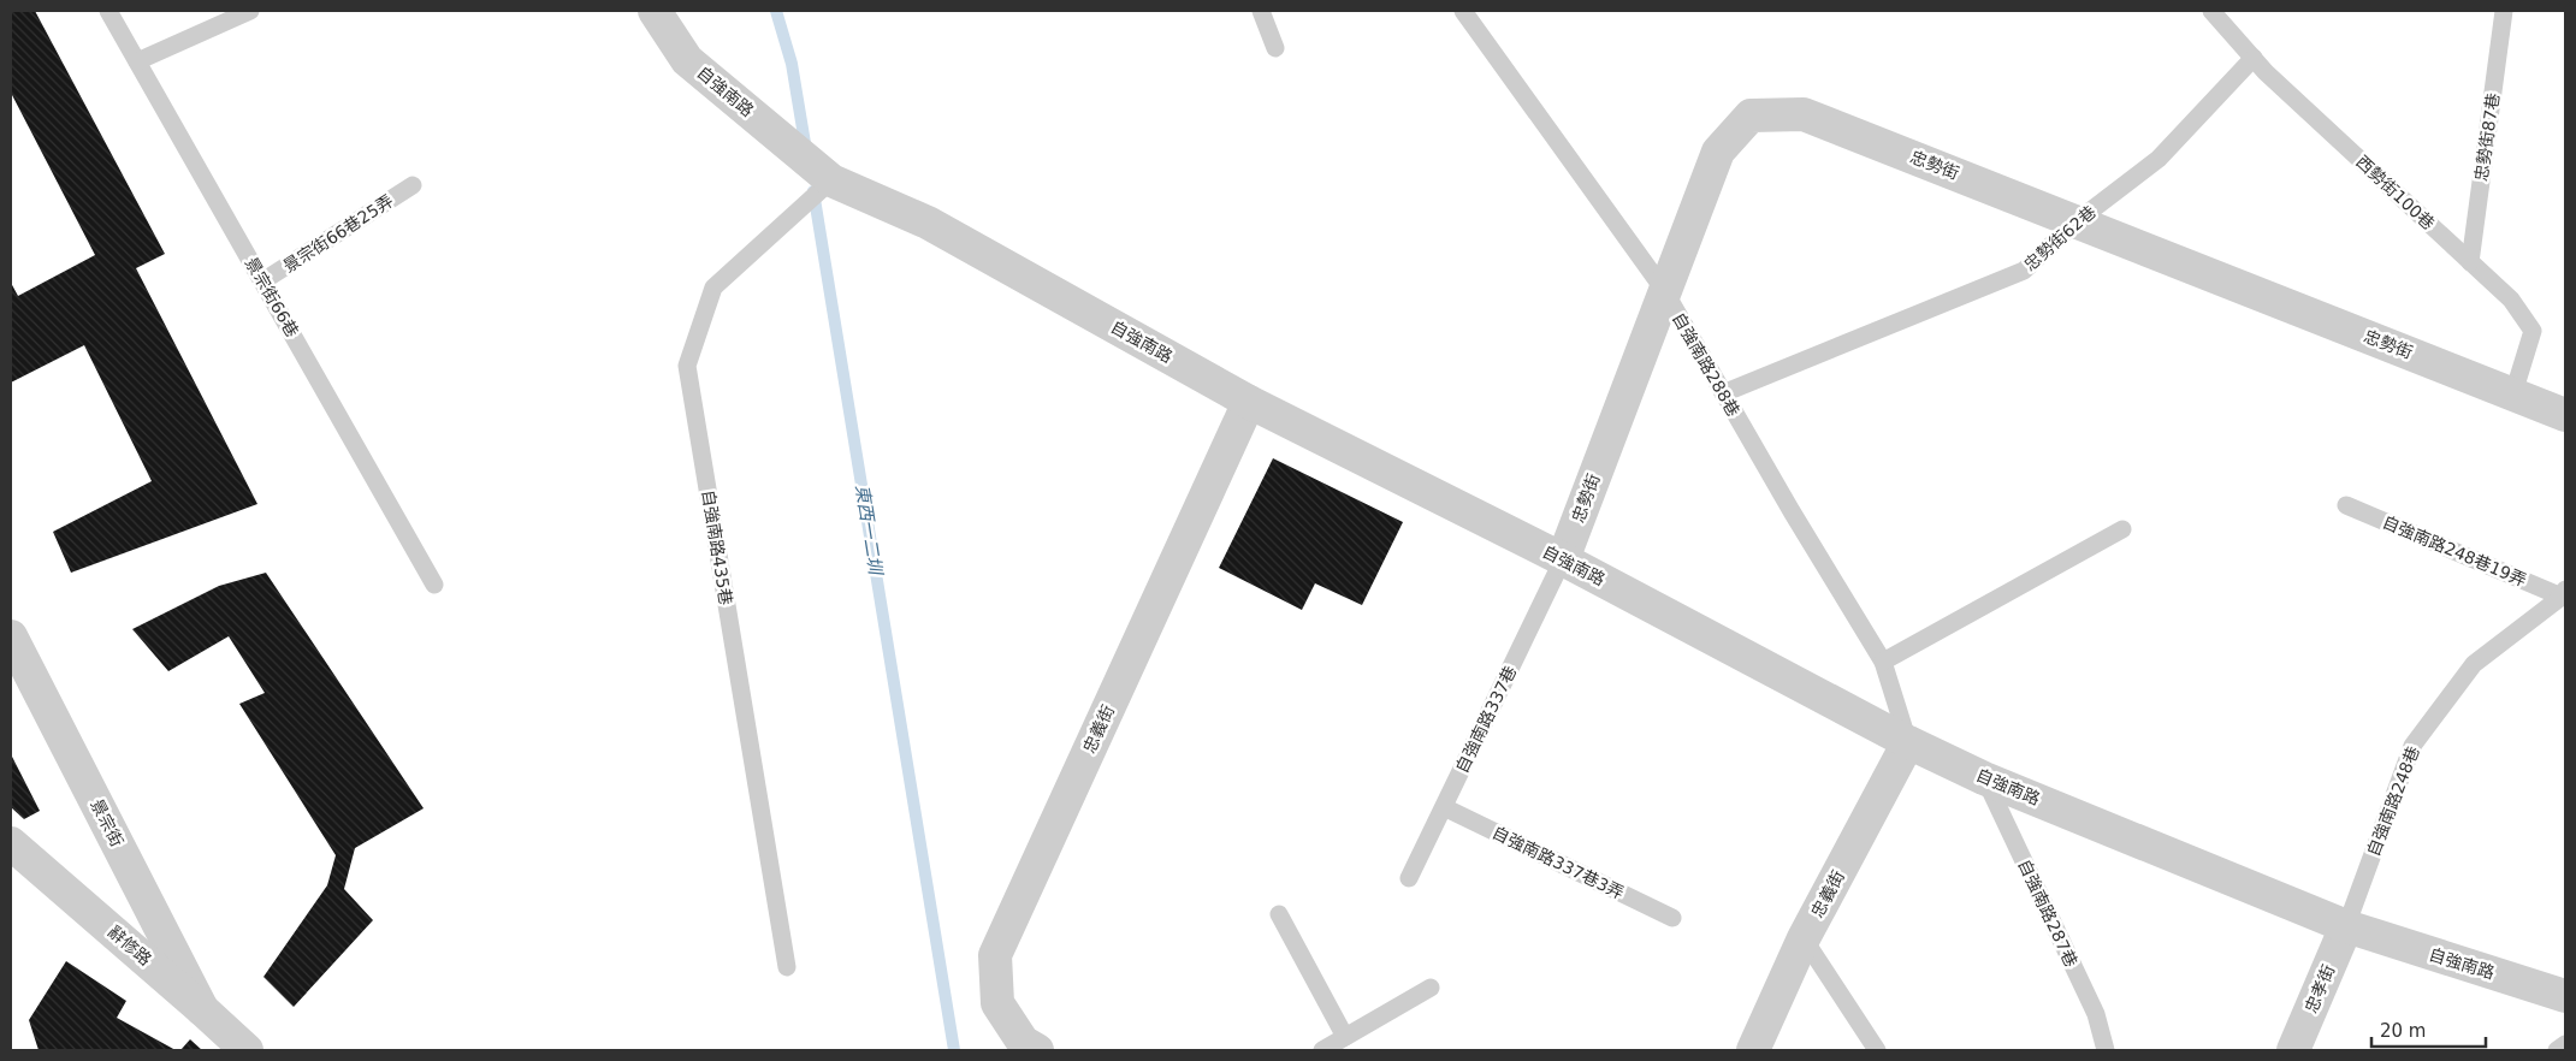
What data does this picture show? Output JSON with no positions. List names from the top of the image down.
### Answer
{
  "streets": {
    "street": [
      "自強南路",
      "忠勢街",
      "忠義街",
      "景宗街",
      "辭修路",
      "忠孝街"
    ],
    "lane": [
      "忠勢街87巷",
      "西勢街100巷",
      "景宗街66巷25弄",
      "忠勢街62巷",
      "景宗街66巷",
      "自強南路288巷",
      "自強南路435巷",
      "自強南路248巷19弄",
      "自強南路337巷",
      "自強南路248巷",
      "自強南路337巷3弄",
      "自強南路287巷"
    ]
  },
  "crossings": [
    ["自強南路", "忠勢街"],
    ["自強南路", "自強南路288巷"],
    ["自強南路", "自強南路435巷"],
    ["自強南路", "自強南路337巷"],
    ["自強南路", "忠義街"],
    ["自強南路", "自強南路248巷"],
    ["自強南路", "自強南路287巷"],
    ["自強南路", "忠孝街"],
    ["忠勢街87巷", "西勢街100巷"],
    ["忠勢街", "西勢街100巷"],
    ["忠勢街", "忠勢街62巷"],
    ["忠勢街", "自強南路288巷"],
    ["忠勢街", "自強南路337巷"],
    ["西勢街100巷", "忠勢街62巷"],
    ["景宗街66巷25弄", "景宗街66巷"],
    ["忠勢街62巷", "自強南路288巷"],
    ["自強南路288巷", "忠義街"],
    ["自強南路248巷19弄", "自強南路248巷"],
    ["自強南路337巷", "自強南路337巷3弄"],
    ["自強南路248巷", "忠孝街"],
    ["景宗街", "辭修路"]
  ],
  "water": ["東西一二圳"],
  "scale_bar": "20 m"
}
